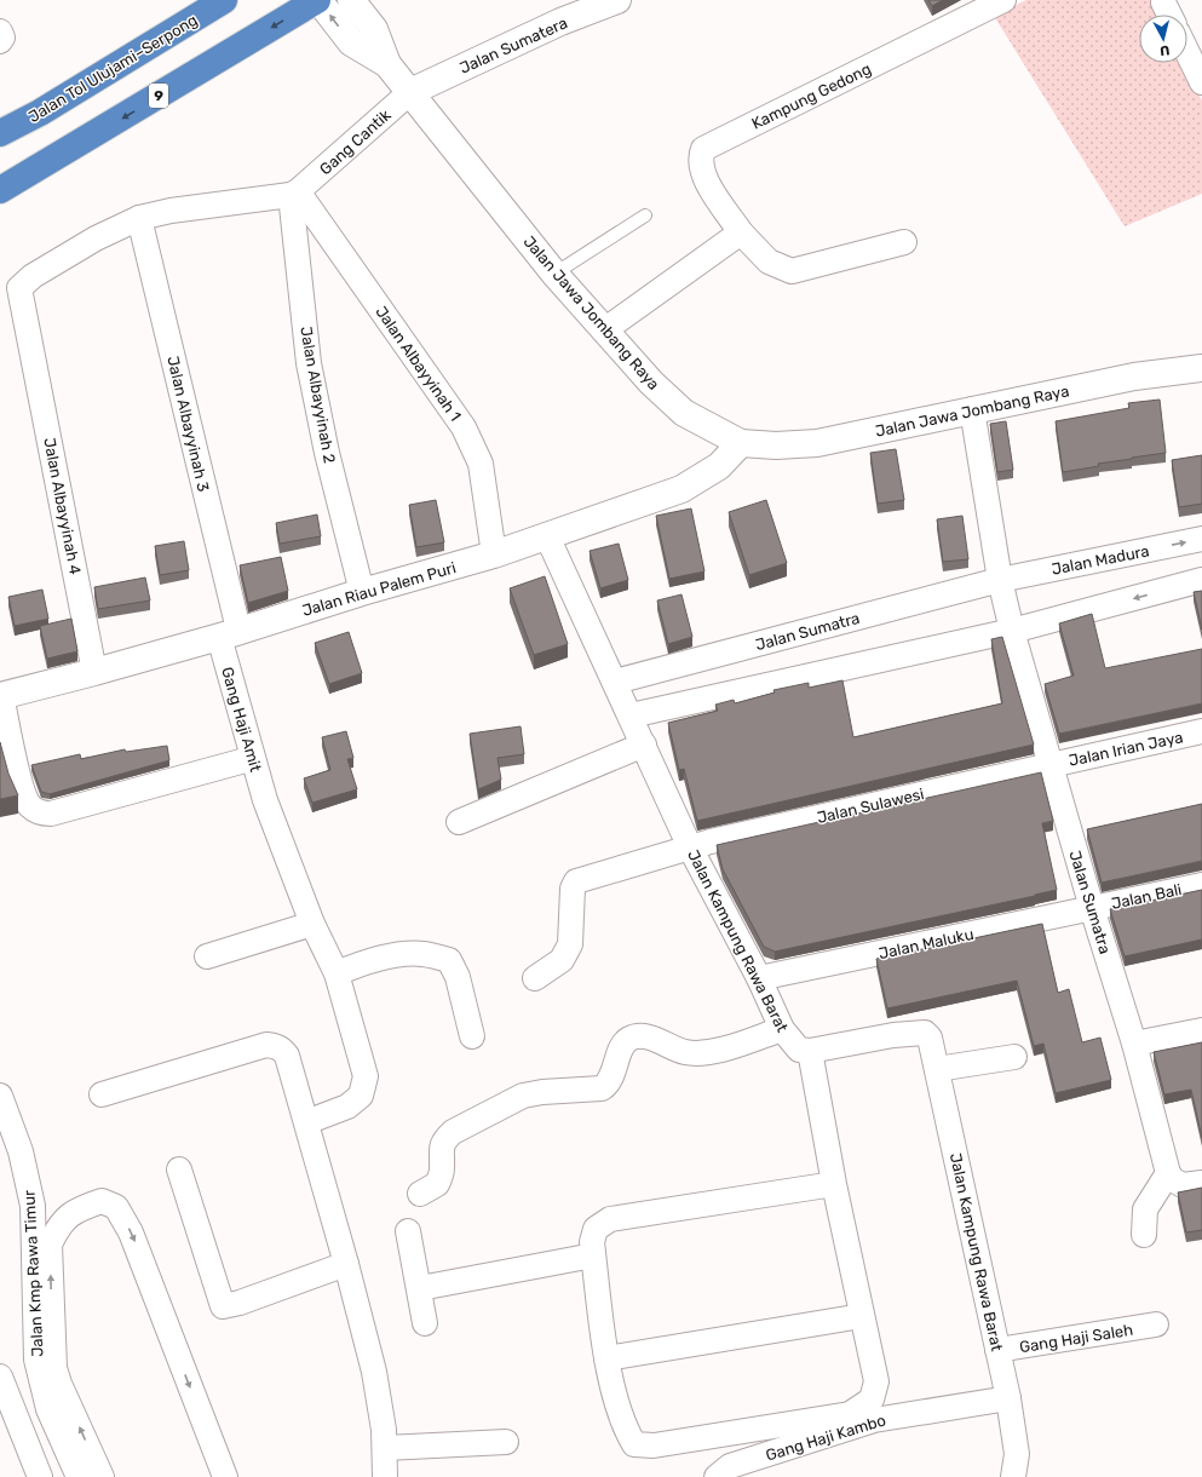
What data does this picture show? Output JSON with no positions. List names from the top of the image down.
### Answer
{
  "streets": {
    "highway": ["Jalan Tol Ulujami–Serpong", "9"],
    "main road": ["Jalan Sumatera", "Jalan Jawa Jombang Raya", "Jalan Riau Palem Puri"],
    "street": [
      "Kampung Gedong",
      "Gang Cantik",
      "Jalan Albayyinah 1",
      "Jalan Albayyinah 2",
      "Jalan Albayyinah 3",
      "Jalan Albayyinah 4",
      "Jalan Madura",
      "Jalan Sumatra",
      "Gang Haji Amit",
      "Jalan Irian Jaya",
      "Jalan Sulawesi",
      "Jalan Bali",
      "Jalan Kampung Rawa Barat",
      "Jalan Maluku",
      "Jalan Kmp Rawa Timur",
      "Gang Haji Saleh",
      "Gang Haji Kambo"
    ]
  },
  "crossings": [
    ["Jalan Sumatera", "Gang Cantik"],
    ["Jalan Sumatera", "Jalan Jawa Jombang Raya"],
    ["9", "Jalan Jawa Jombang Raya"],
    ["Gang Cantik", "Jalan Jawa Jombang Raya"],
    ["Gang Cantik", "Jalan Albayyinah 1"],
    ["Gang Cantik", "Jalan Albayyinah 2"],
    ["Jalan Jawa Jombang Raya", "Jalan Riau Palem Puri"],
    ["Jalan Jawa Jombang Raya", "Jalan Sumatra"],
    ["Jalan Albayyinah 1", "Jalan Albayyinah 2"],
    ["Jalan Albayyinah 1", "Jalan Riau Palem Puri"],
    ["Jalan Albayyinah 2", "Jalan Riau Palem Puri"],
    ["Jalan Albayyinah 3", "Jalan Albayyinah 4"],
    ["Jalan Albayyinah 3", "Jalan Riau Palem Puri"],
    ["Jalan Albayyinah 3", "Gang Haji Amit"],
    ["Jalan Albayyinah 4", "Jalan Riau Palem Puri"],
    ["Jalan Madura", "Jalan Sumatra"],
    ["Jalan Riau Palem Puri", "Gang Haji Amit"],
    ["Jalan Riau Palem Puri", "Jalan Kampung Rawa Barat"],
    ["Jalan Sumatra", "Jalan Irian Jaya"],
    ["Jalan Sumatra", "Jalan Sulawesi"],
    ["Jalan Sumatra", "Jalan Bali"],
    ["Jalan Sumatra", "Jalan Kampung Rawa Barat"],
    ["Jalan Sumatra", "Jalan Maluku"],
    ["Jalan Irian Jaya", "Jalan Sulawesi"],
    ["Jalan Sulawesi", "Jalan Kampung Rawa Barat"],
    ["Jalan Bali", "Jalan Maluku"],
    ["Jalan Kampung Rawa Barat", "Jalan Maluku"],
    ["Jalan Kampung Rawa Barat", "Gang Haji Saleh"],
    ["Jalan Kampung Rawa Barat", "Gang Haji Kambo"]
  ],
  "north": "bottom"
}
